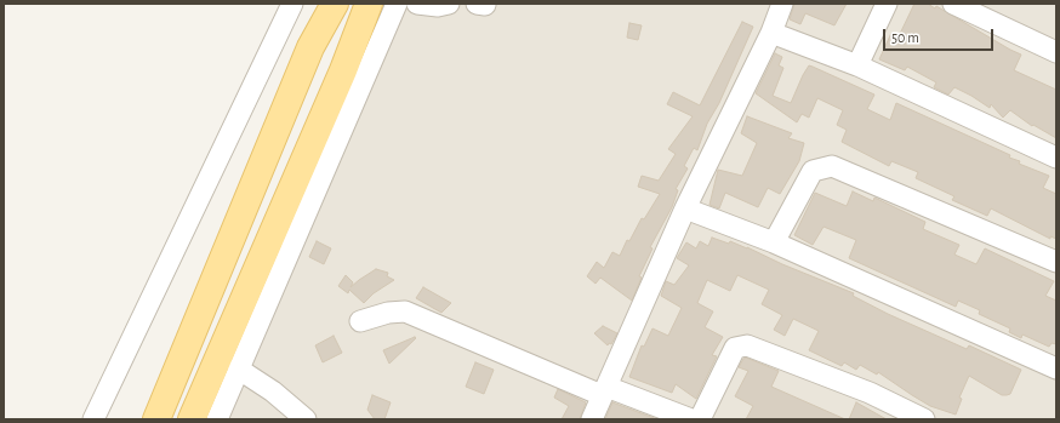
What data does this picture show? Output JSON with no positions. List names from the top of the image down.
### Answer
{
  "scale_bar": "50 m"
}
